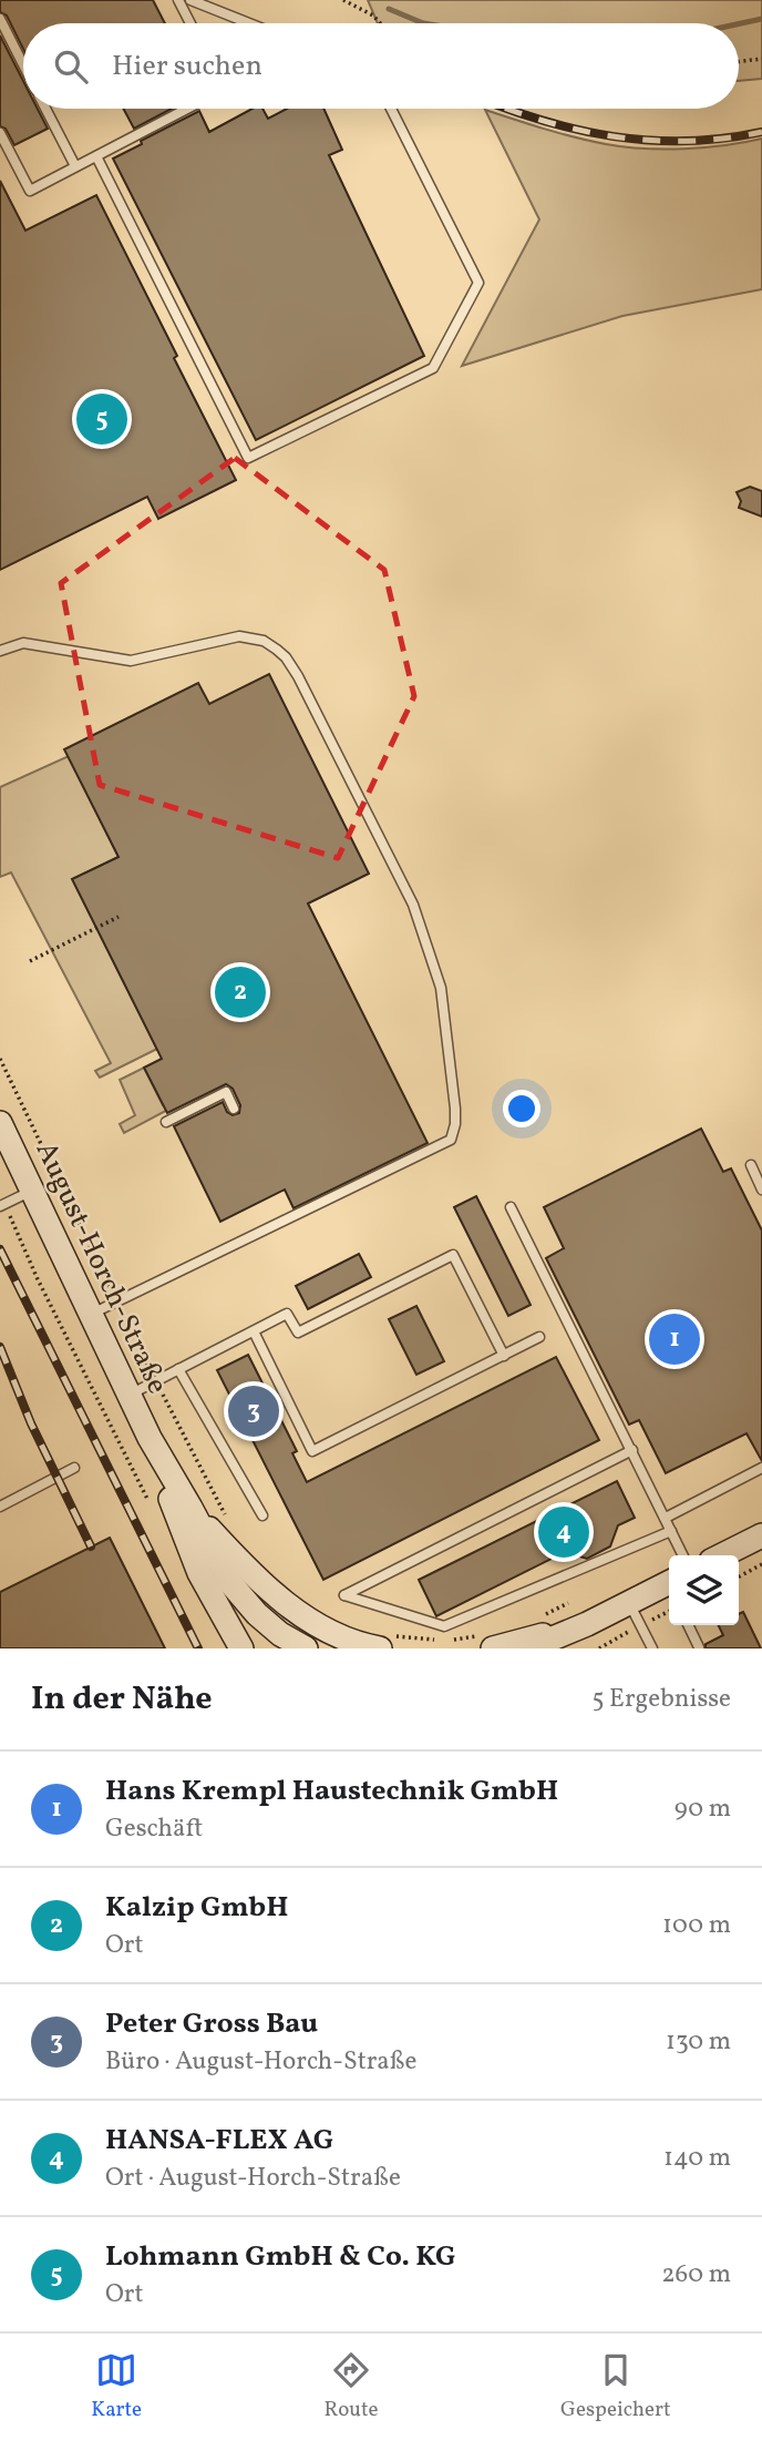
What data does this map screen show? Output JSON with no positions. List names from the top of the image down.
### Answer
{
  "streets": {
    "main road": ["August-Horch-Straße"]
  },
  "page": {
    "search": "Hier suchen",
    "pins": [
      "5",
      "2",
      "1",
      "3",
      "4"
    ],
    "heading": ["In der Nähe", "5 Ergebnisse"],
    "list": [
      {
        "mark": "1",
        "name": "Hans Krempl Haustechnik GmbH",
        "note": "Geschäft",
        "value": "90 m"
      },
      {
        "mark": "2",
        "name": "Kalzip GmbH",
        "note": "Ort",
        "value": "100 m"
      },
      {
        "mark": "3",
        "name": "Peter Gross Bau",
        "note": "Büro · August-Horch-Straße",
        "value": "130 m"
      },
      {
        "mark": "4",
        "name": "HANSA-FLEX AG",
        "note": "Ort · August-Horch-Straße",
        "value": "140 m"
      },
      {
        "mark": "5",
        "name": "Lohmann GmbH & Co. KG",
        "note": "Ort",
        "value": "260 m"
      }
    ],
    "nav": ["Karte", "Route", "Gespeichert"]
  }
}
